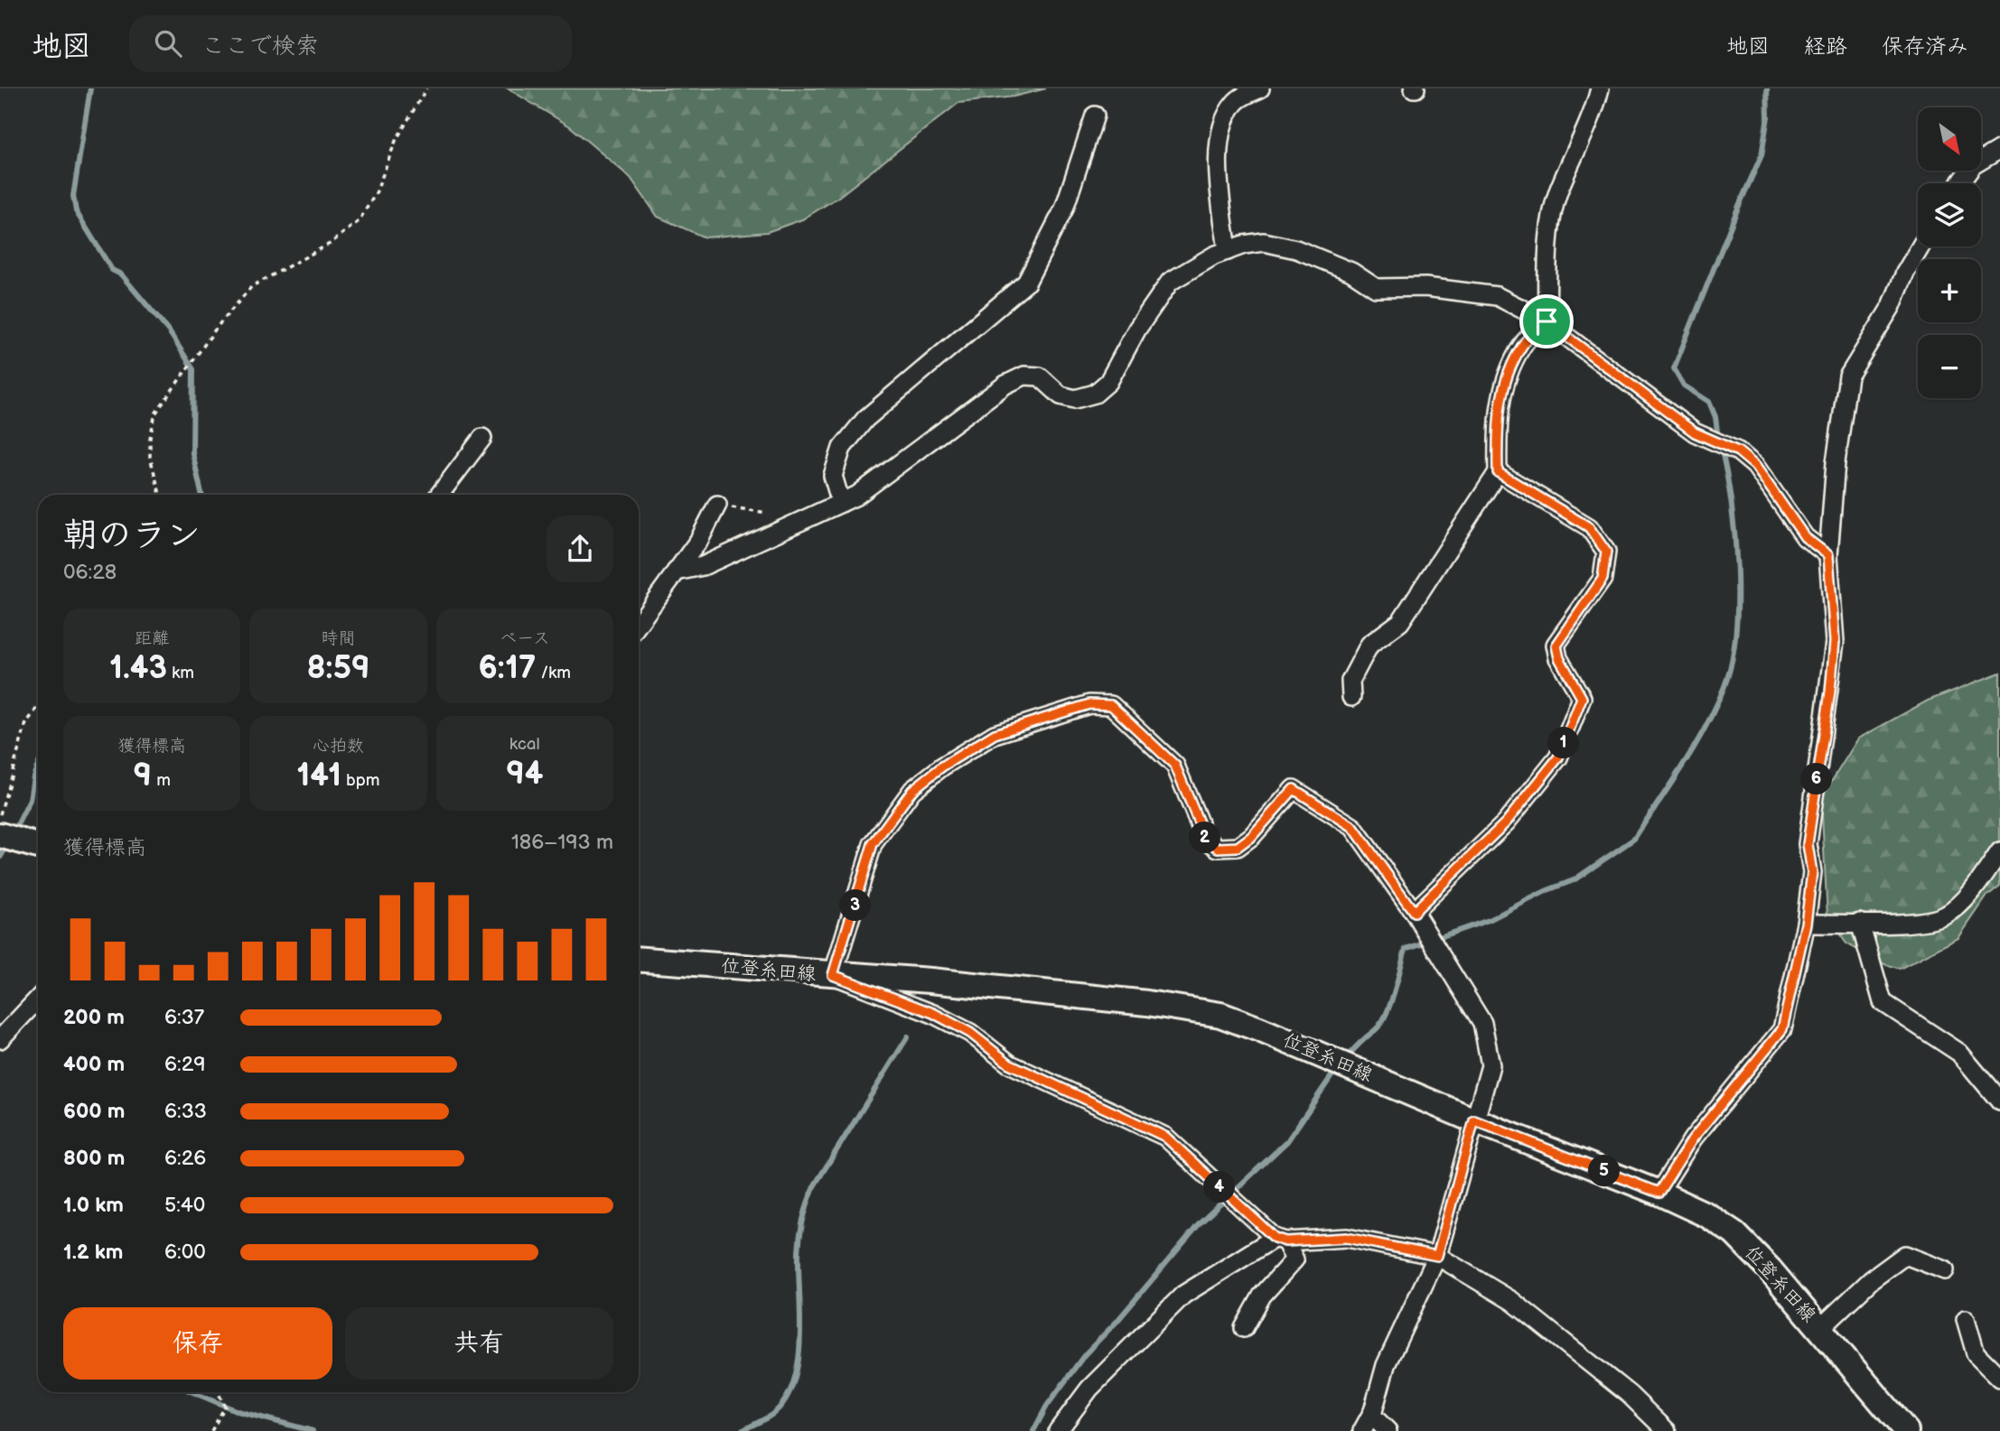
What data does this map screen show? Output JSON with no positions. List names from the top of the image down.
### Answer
{
  "streets": {
    "main road": ["位登糸田線"]
  },
  "north": "bottom right",
  "page": {
    "header": "地図",
    "search": "ここで検索",
    "nav": ["地図", "経路", "保存済み"],
    "map_buttons": ["+", "−"],
    "heading": ["朝のラン", "06:28"],
    "stats": [
      ["距離", "1.43 km"],
      ["時間", "8:59"],
      ["ペース", "6:17 /km"],
      ["獲得標高", "9 m"],
      ["心拍数", "141 bpm"],
      ["kcal", "94"]
    ],
    "pins": [
      "1",
      "6",
      "2",
      "3",
      "5",
      "4"
    ],
    "chart": ["獲得標高", "186–193 m"],
    "list": [
      {
        "name": "200 m",
        "note": "6:37"
      },
      {
        "name": "400 m",
        "note": "6:29"
      },
      {
        "name": "600 m",
        "note": "6:33"
      },
      {
        "name": "800 m",
        "note": "6:26"
      },
      {
        "name": "1.0 km",
        "note": "5:40"
      },
      {
        "name": "1.2 km",
        "note": "6:00"
      }
    ],
    "buttons": ["保存", "共有"]
  }
}
